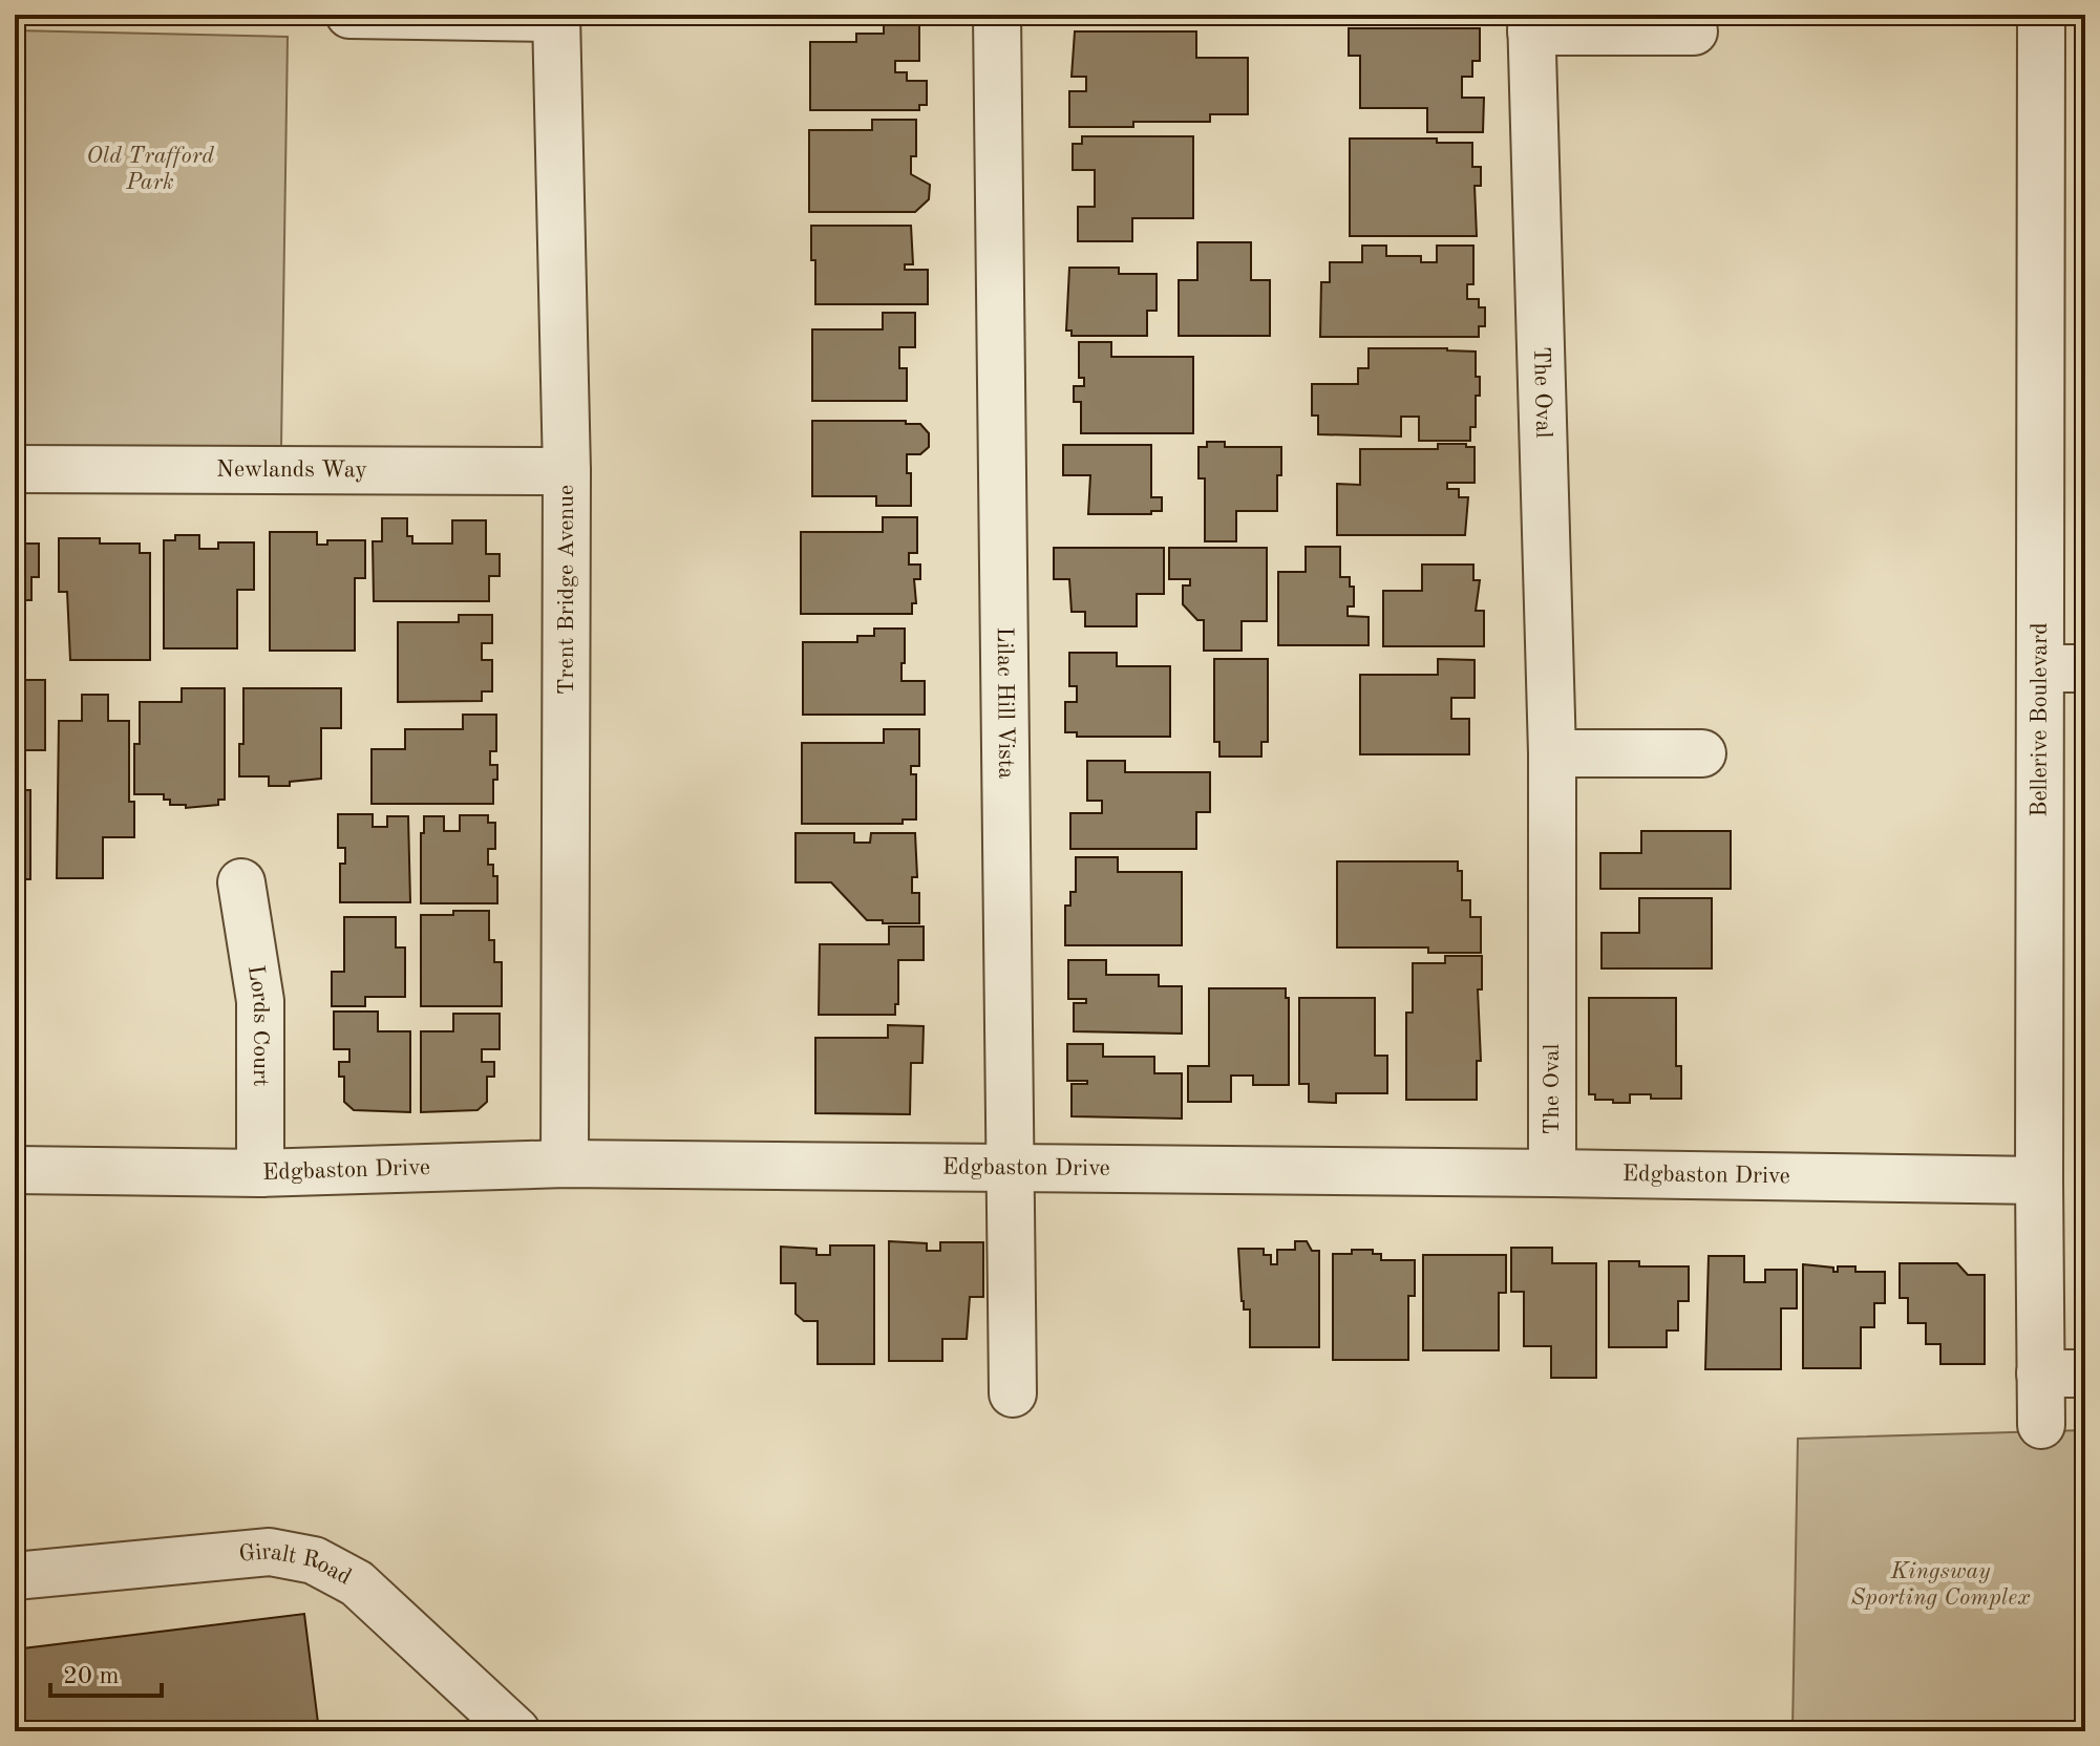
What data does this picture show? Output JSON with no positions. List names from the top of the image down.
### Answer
{
  "streets": {
    "street": [
      "The Oval",
      "Newlands Way",
      "Trent Bridge Avenue",
      "Lilac Hill Vista",
      "Bellerive Boulevard",
      "Lords Court",
      "Edgbaston Drive",
      "Giralt Road"
    ]
  },
  "crossings": [
    ["The Oval", "Edgbaston Drive"],
    ["Newlands Way", "Trent Bridge Avenue"],
    ["Trent Bridge Avenue", "Edgbaston Drive"],
    ["Lilac Hill Vista", "Edgbaston Drive"],
    ["Bellerive Boulevard", "Edgbaston Drive"],
    ["Lords Court", "Edgbaston Drive"]
  ],
  "parks": ["Old Trafford Park", "Kingsway Sporting Complex"],
  "scale_bar": "20 m"
}
